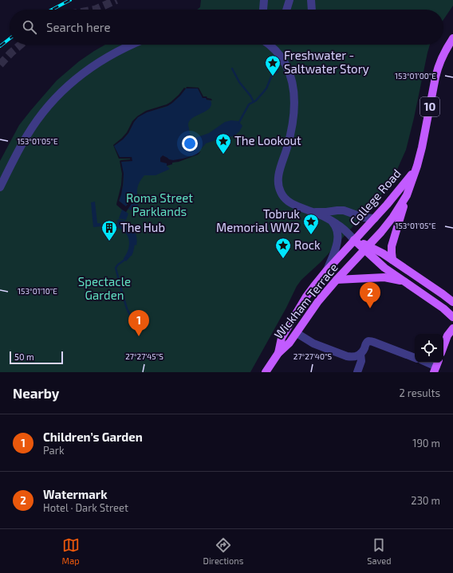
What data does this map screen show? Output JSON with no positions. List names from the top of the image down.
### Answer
{
  "streets": {
    "main road": ["10", "College Road", "Wickham Terrace"]
  },
  "crossings": [
    ["10", "College Road"],
    ["College Road", "Wickham Terrace"]
  ],
  "parks": ["Roma Street Parklands", "Spectacle Garden"],
  "places": {
    "place": [
      "Freshwater - Saltwater Story",
      "The Lookout",
      "Tobruk Memorial WW2",
      "Rock"
    ],
    "building": ["The Hub"]
  },
  "scale_bar": "50 m",
  "page": {
    "search": "Search here",
    "pins": ["2", "1"],
    "scale": "50 m",
    "heading": ["Nearby", "2 results"],
    "list": [
      {
        "mark": "1",
        "name": "Children’s Garden",
        "note": "Park",
        "value": "190 m"
      },
      {
        "mark": "2",
        "name": "Watermark",
        "note": "Hotel · Dark Street",
        "value": "230 m"
      }
    ],
    "nav": ["Map", "Directions", "Saved"]
  },
  "coordinates": [
    "153°01'00\"E",
    "153°01'05\"E",
    "153°01'10\"E",
    "27°27'45\"S",
    "27°27'40\"S"
  ]
}
